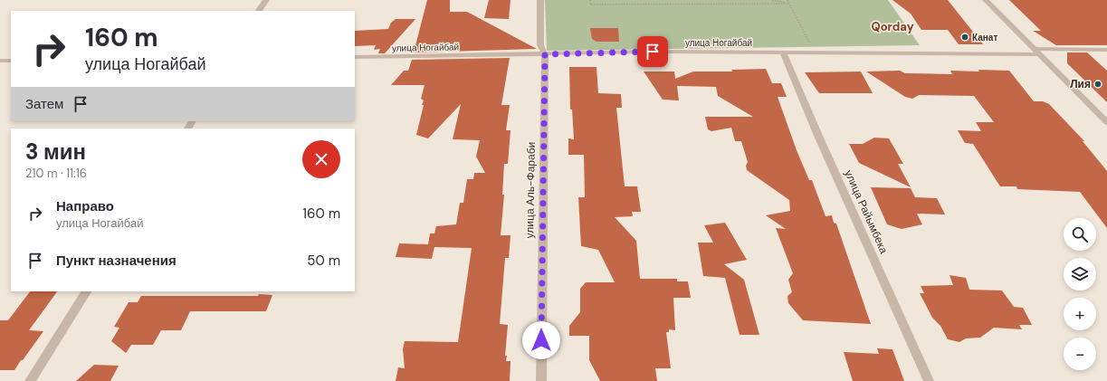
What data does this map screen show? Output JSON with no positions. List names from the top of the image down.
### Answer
{
  "streets": {
    "street": ["улица Ногайбай", "улица Аль-Фараби", "улица Райымбека"]
  },
  "crossings": [
    ["улица Ногайбай", "улица Аль-Фараби"],
    ["улица Ногайбай", "улица Райымбека"]
  ],
  "districts": ["Qorday"],
  "places": ["Канат", "Лия"],
  "page": {
    "turn": ["160 m", "улица Ногайбай"],
    "then": "Затем",
    "heading": ["3 мин", "210 m · 11:16"],
    "list": [
      {
        "name": "Направо",
        "note": "улица Ногайбай",
        "value": "160 m"
      },
      {
        "name": "Пункт назначения",
        "value": "50 m"
      }
    ],
    "map_buttons": ["+", "−"]
  }
}
